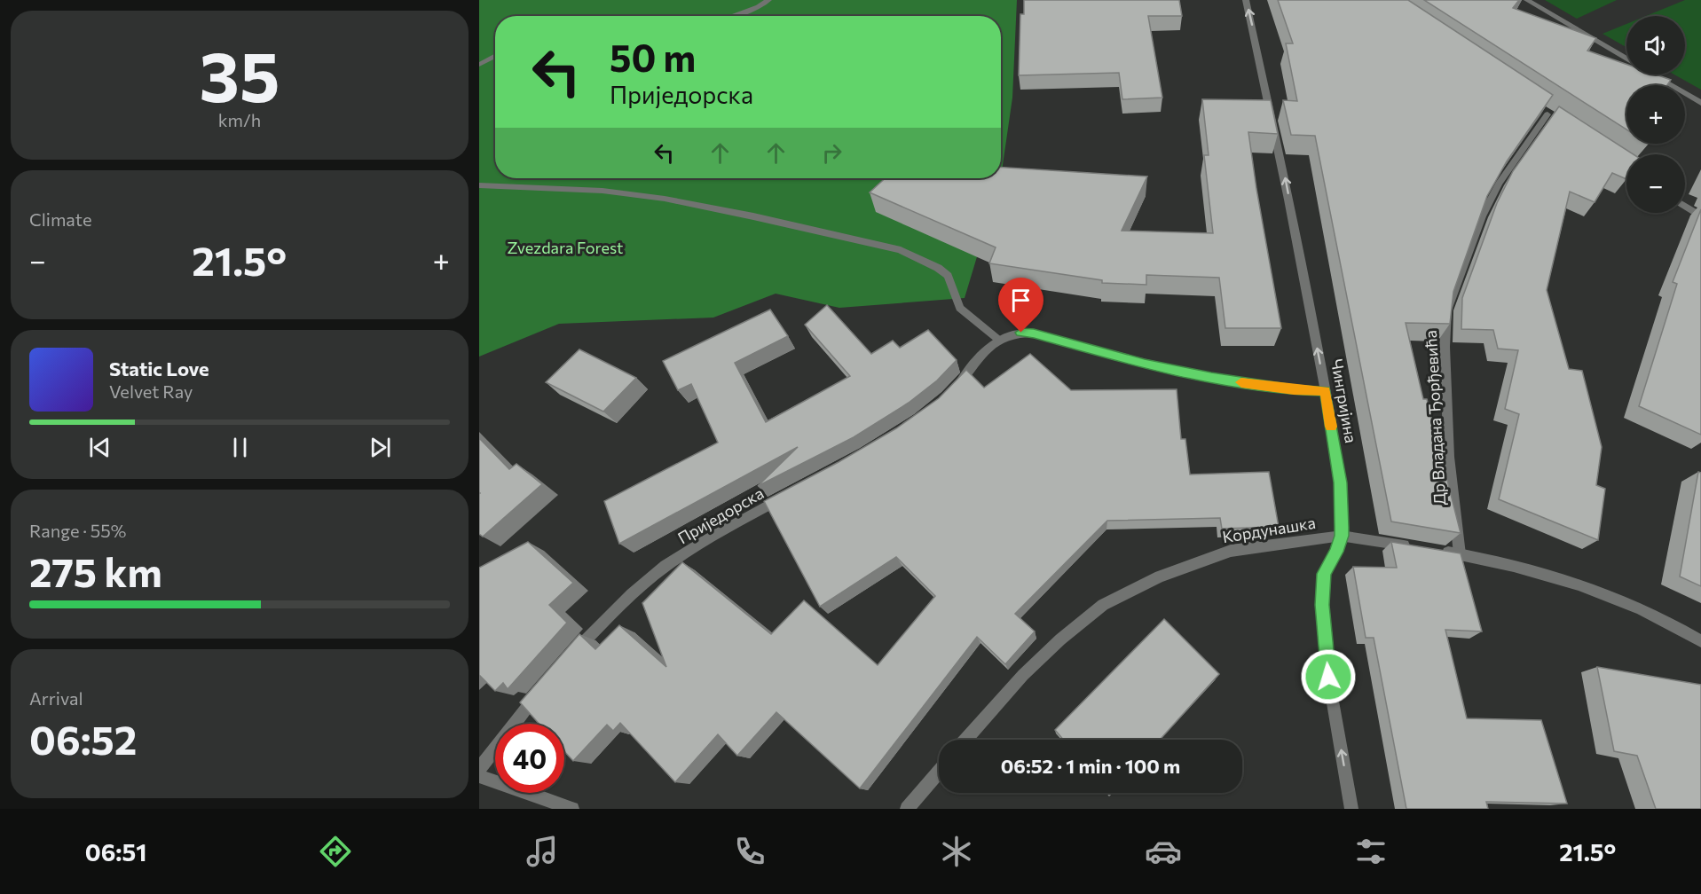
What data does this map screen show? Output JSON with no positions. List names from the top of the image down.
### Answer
{
  "streets": {
    "street": [
      "Чингријина",
      "Др Владана Ђорђевића",
      "Приједорска",
      "Кордунашка"
    ]
  },
  "crossings": [
    ["Чингријина", "Кордунашка"]
  ],
  "one_way": ["Чингријина"],
  "parks": ["Zvezdara Forest"],
  "page": {
    "tile": [
      ["35", "km/h"],
      "Climate",
      ["Range · 55%", "275 km"],
      ["Arrival", "06:52"]
    ],
    "map_buttons": ["+", "−"],
    "turn": ["50 m", "Приједорска"],
    "heat": ["−", "21.5°", "+"],
    "song": ["Static Love", "Velvet Ray"],
    "limit": "40",
    "trip": "06:52 · 1 min · 100 m",
    "tabs": ["06:51", "21.5°"]
  }
}
